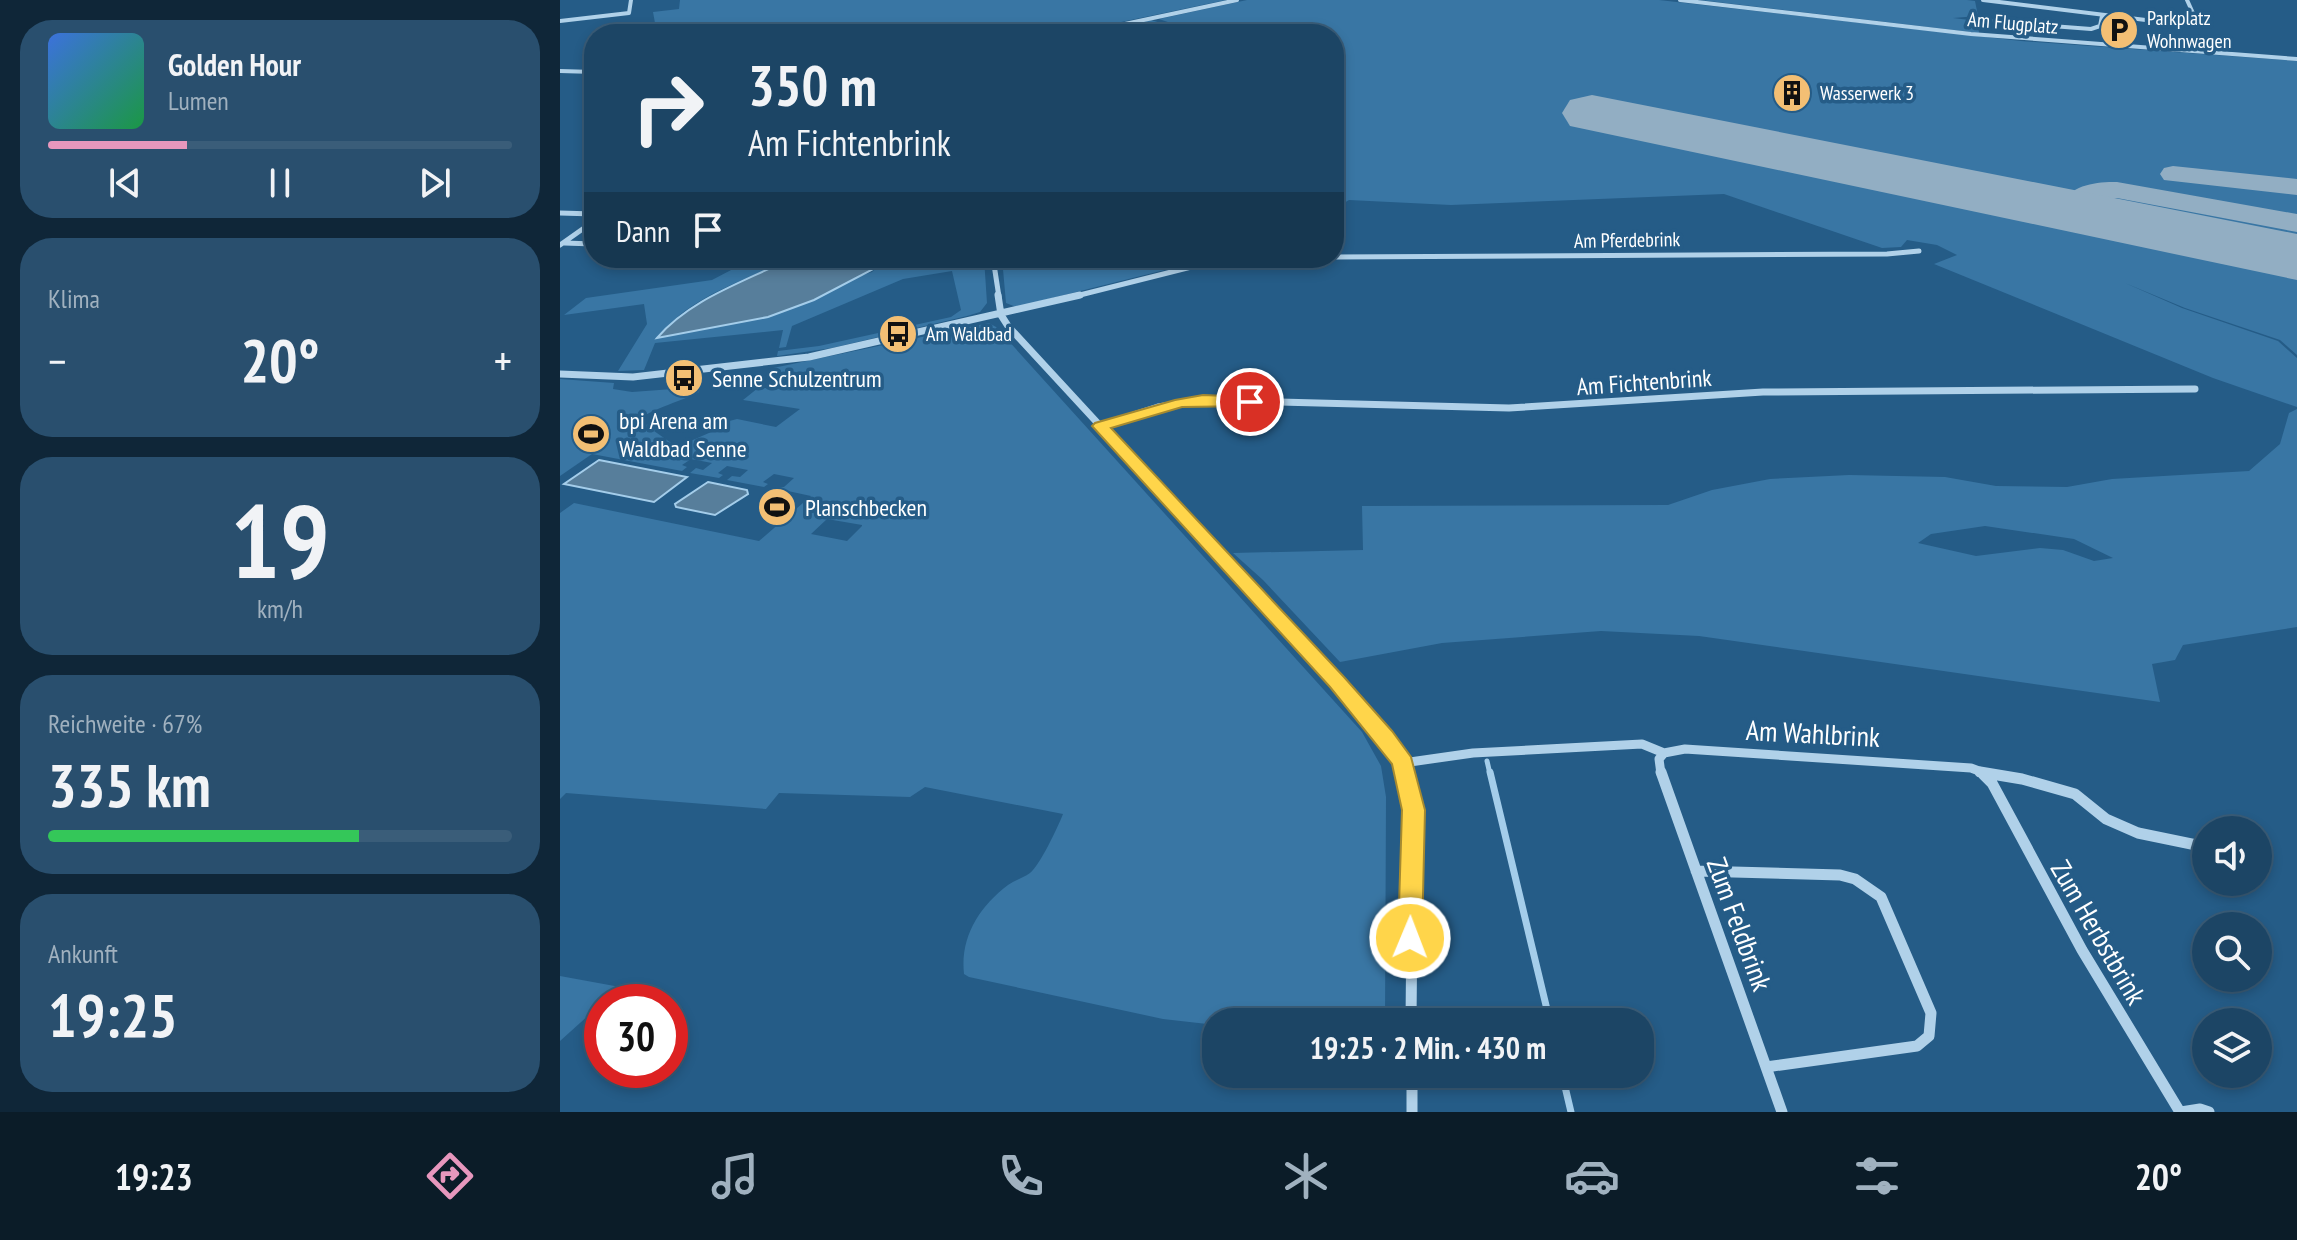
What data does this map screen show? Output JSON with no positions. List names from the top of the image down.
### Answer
{
  "streets": {
    "street": [
      "Am Flugplatz",
      "Am Pferdebrink",
      "Am Fichtenbrink",
      "Am Wahlbrink",
      "Zum Feldbrink",
      "Zum Herbstbrink"
    ]
  },
  "crossings": [
    ["Am Wahlbrink", "Zum Feldbrink"],
    ["Am Wahlbrink", "Zum Herbstbrink"]
  ],
  "places": {
    "parking": ["Parkplatz Wohnwagen"],
    "building": ["Wasserwerk 3"],
    "bus stop": ["Am Waldbad", "Senne Schulzentrum"],
    "sports": ["bpi Arena am Waldbad Senne", "Planschbecken"]
  },
  "page": {
    "turn": ["350 m", "Am Fichtenbrink"],
    "song": ["Golden Hour", "Lumen"],
    "then": "Dann",
    "tile": [
      "Klima",
      ["19", "km/h"],
      ["Reichweite · 67%", "335 km"],
      ["Ankunft", "19:25"]
    ],
    "heat": ["−", "20°", "+"],
    "limit": "30",
    "trip": "19:25 · 2 Min. · 430 m",
    "tabs": ["19:23", "20°"]
  }
}
